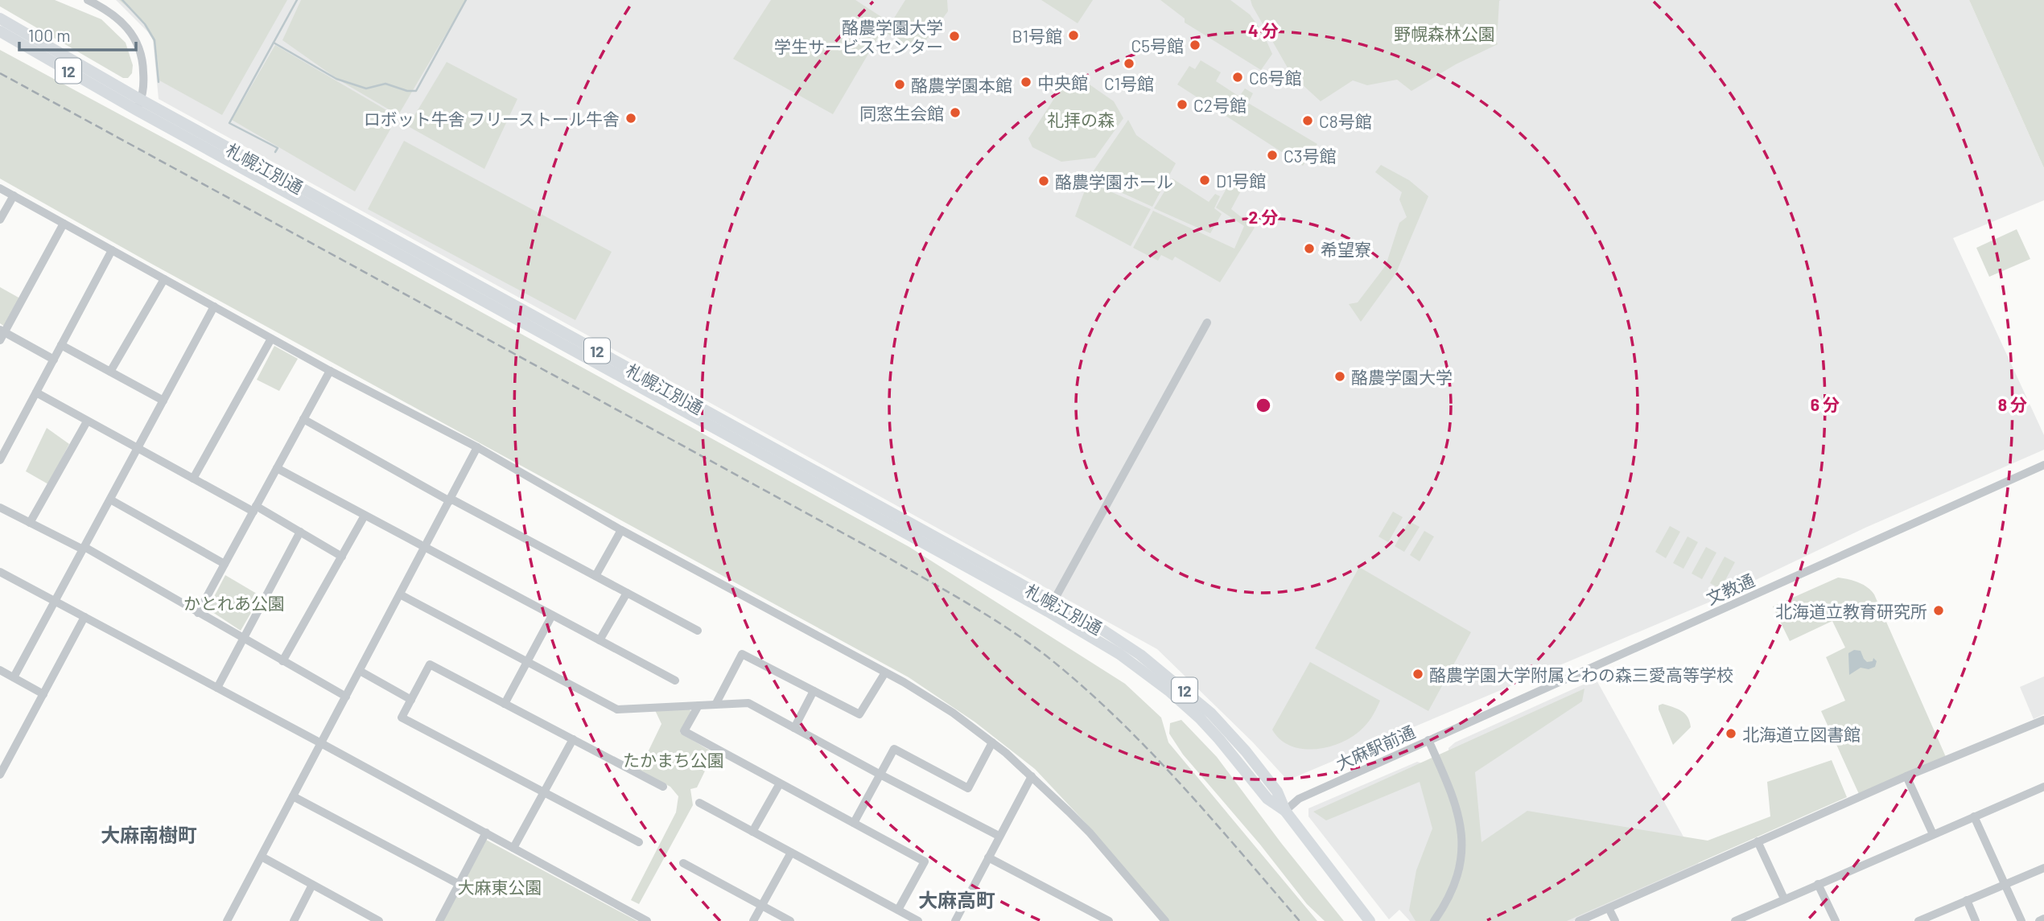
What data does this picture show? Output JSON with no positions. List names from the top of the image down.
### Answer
{
  "streets": {
    "highway": ["12", "札幌江別通"],
    "street": ["文教通", "大麻駅前通"]
  },
  "crossings": [
    ["札幌江別通", "大麻駅前通"],
    ["文教通", "大麻駅前通"]
  ],
  "districts": ["大麻南樹町", "大麻高町"],
  "parks": [
    "野幌森林公園",
    "礼拝の森",
    "かとれあ公園",
    "たかまち公園",
    "大麻東公園"
  ],
  "places": [
    "B1号館",
    "酪農学園大学 学生サービスセンター",
    "C5号館",
    "C1号館",
    "C6号館",
    "中央館",
    "酪農学園本館",
    "C2号館",
    "同窓生会館",
    "ロボット牛舎 フリーストール牛舎",
    "C8号館",
    "C3号館",
    "D1号館",
    "酪農学園ホール",
    "希望寮",
    "酪農学園大学",
    "北海道立教育研究所",
    "酪農学園大学附属とわの森三愛高等学校",
    "北海道立図書館"
  ],
  "scale_bar": "100 m",
  "rings": [
    "4 分",
    "2 分",
    "6 分",
    "8 分"
  ]
}
